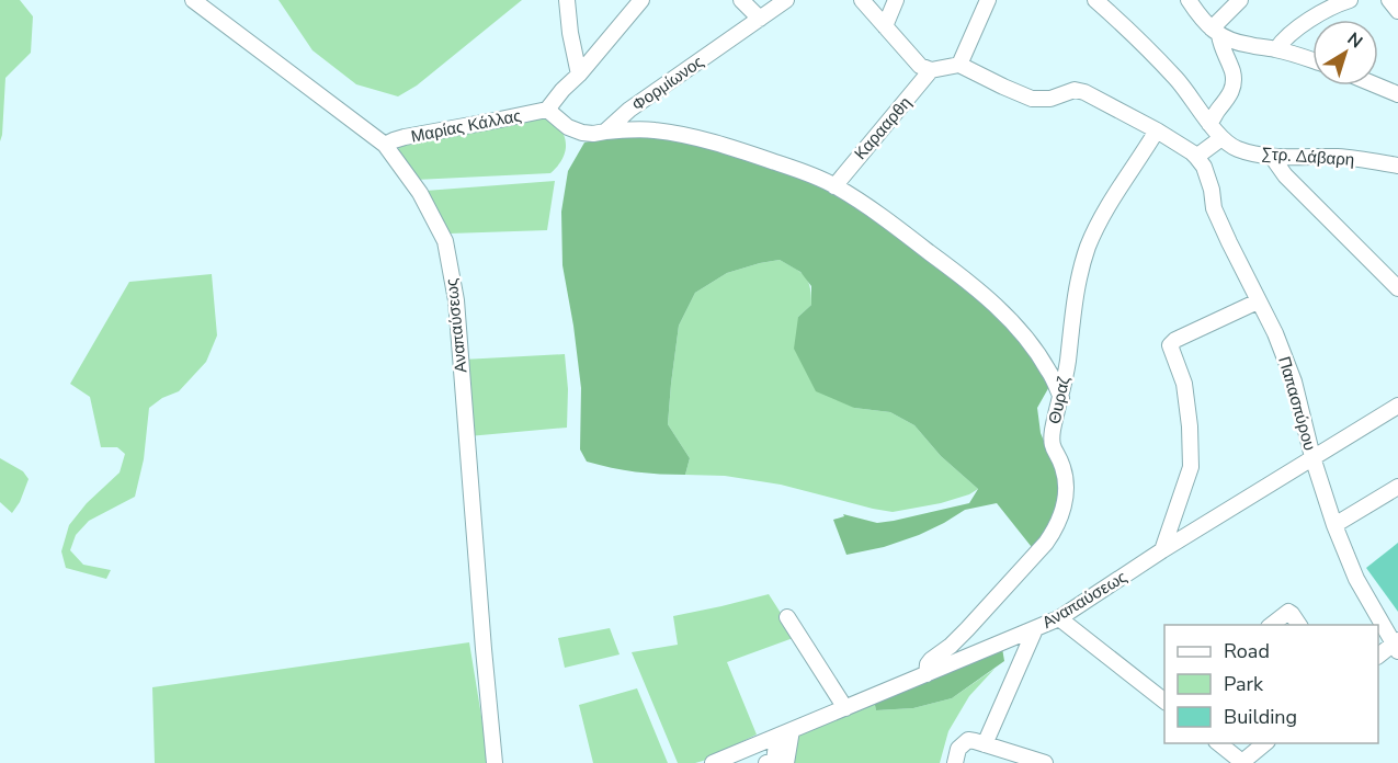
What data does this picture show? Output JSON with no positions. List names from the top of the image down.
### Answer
{
  "streets": {
    "street": [
      "Φορμίωνος",
      "Μαρίας Κάλλας",
      "Καρααρθη",
      "Στρ. Δάβαρη",
      "Αναπαύσεως",
      "Θυραζ",
      "Παπασπύρου"
    ]
  },
  "crossings": [
    ["Μαρίας Κάλλας", "Αναπαύσεως"],
    ["Αναπαύσεως", "Θυραζ"],
    ["Αναπαύσεως", "Παπασπύρου"]
  ],
  "legend": ["Road", "Park", "Building"],
  "north": "top right"
}
